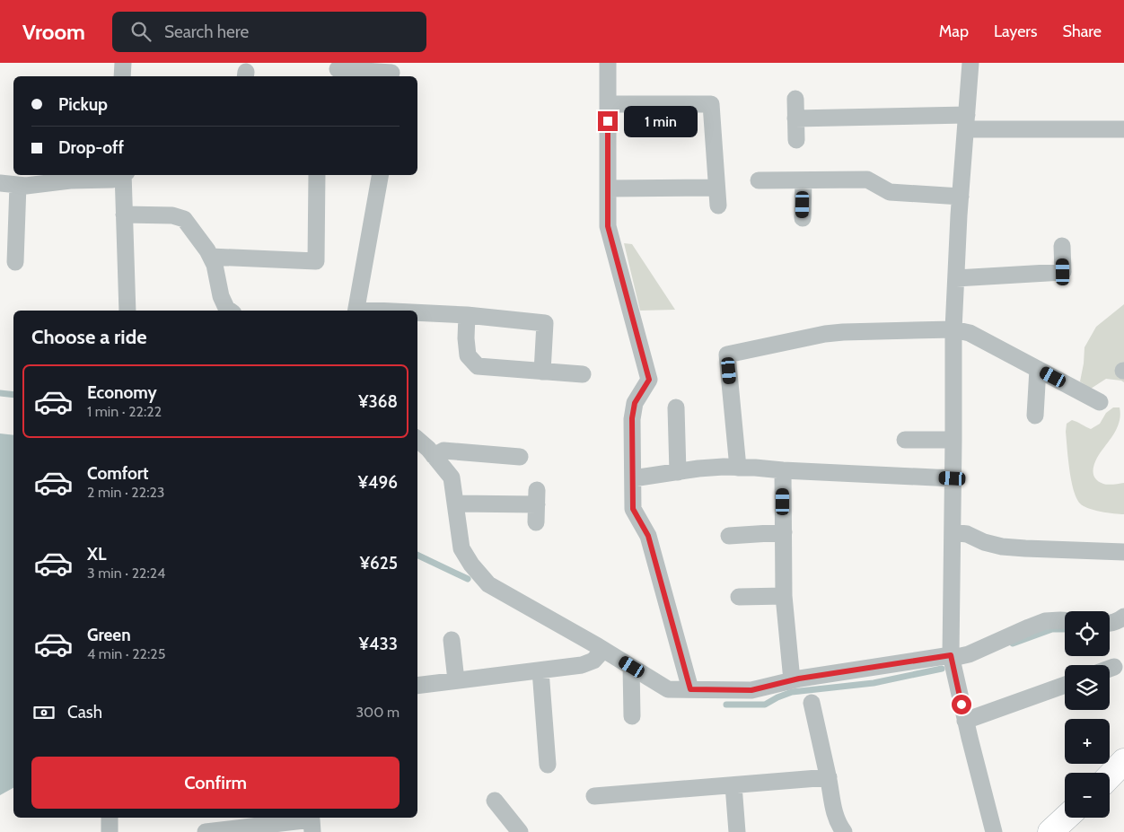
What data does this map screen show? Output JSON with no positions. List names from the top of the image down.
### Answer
{
  "page": {
    "header": "Vroom",
    "search": "Search here",
    "nav": ["Map", "Layers", "Share"],
    "banner": ["Pickup", "Drop-off"],
    "bubble": "1 min",
    "heading": "Choose a ride",
    "list": [
      {
        "name": "Economy",
        "note": "1 min · 22:22",
        "value": "¥368"
      },
      {
        "name": "Comfort",
        "note": "2 min · 22:23",
        "value": "¥496"
      },
      {
        "name": "XL",
        "note": "3 min · 22:24",
        "value": "¥625"
      },
      {
        "name": "Green",
        "note": "4 min · 22:25",
        "value": "¥433"
      }
    ],
    "map_buttons": ["+", "−"],
    "pay": ["Cash", "300 m"],
    "buttons": "Confirm"
  }
}
